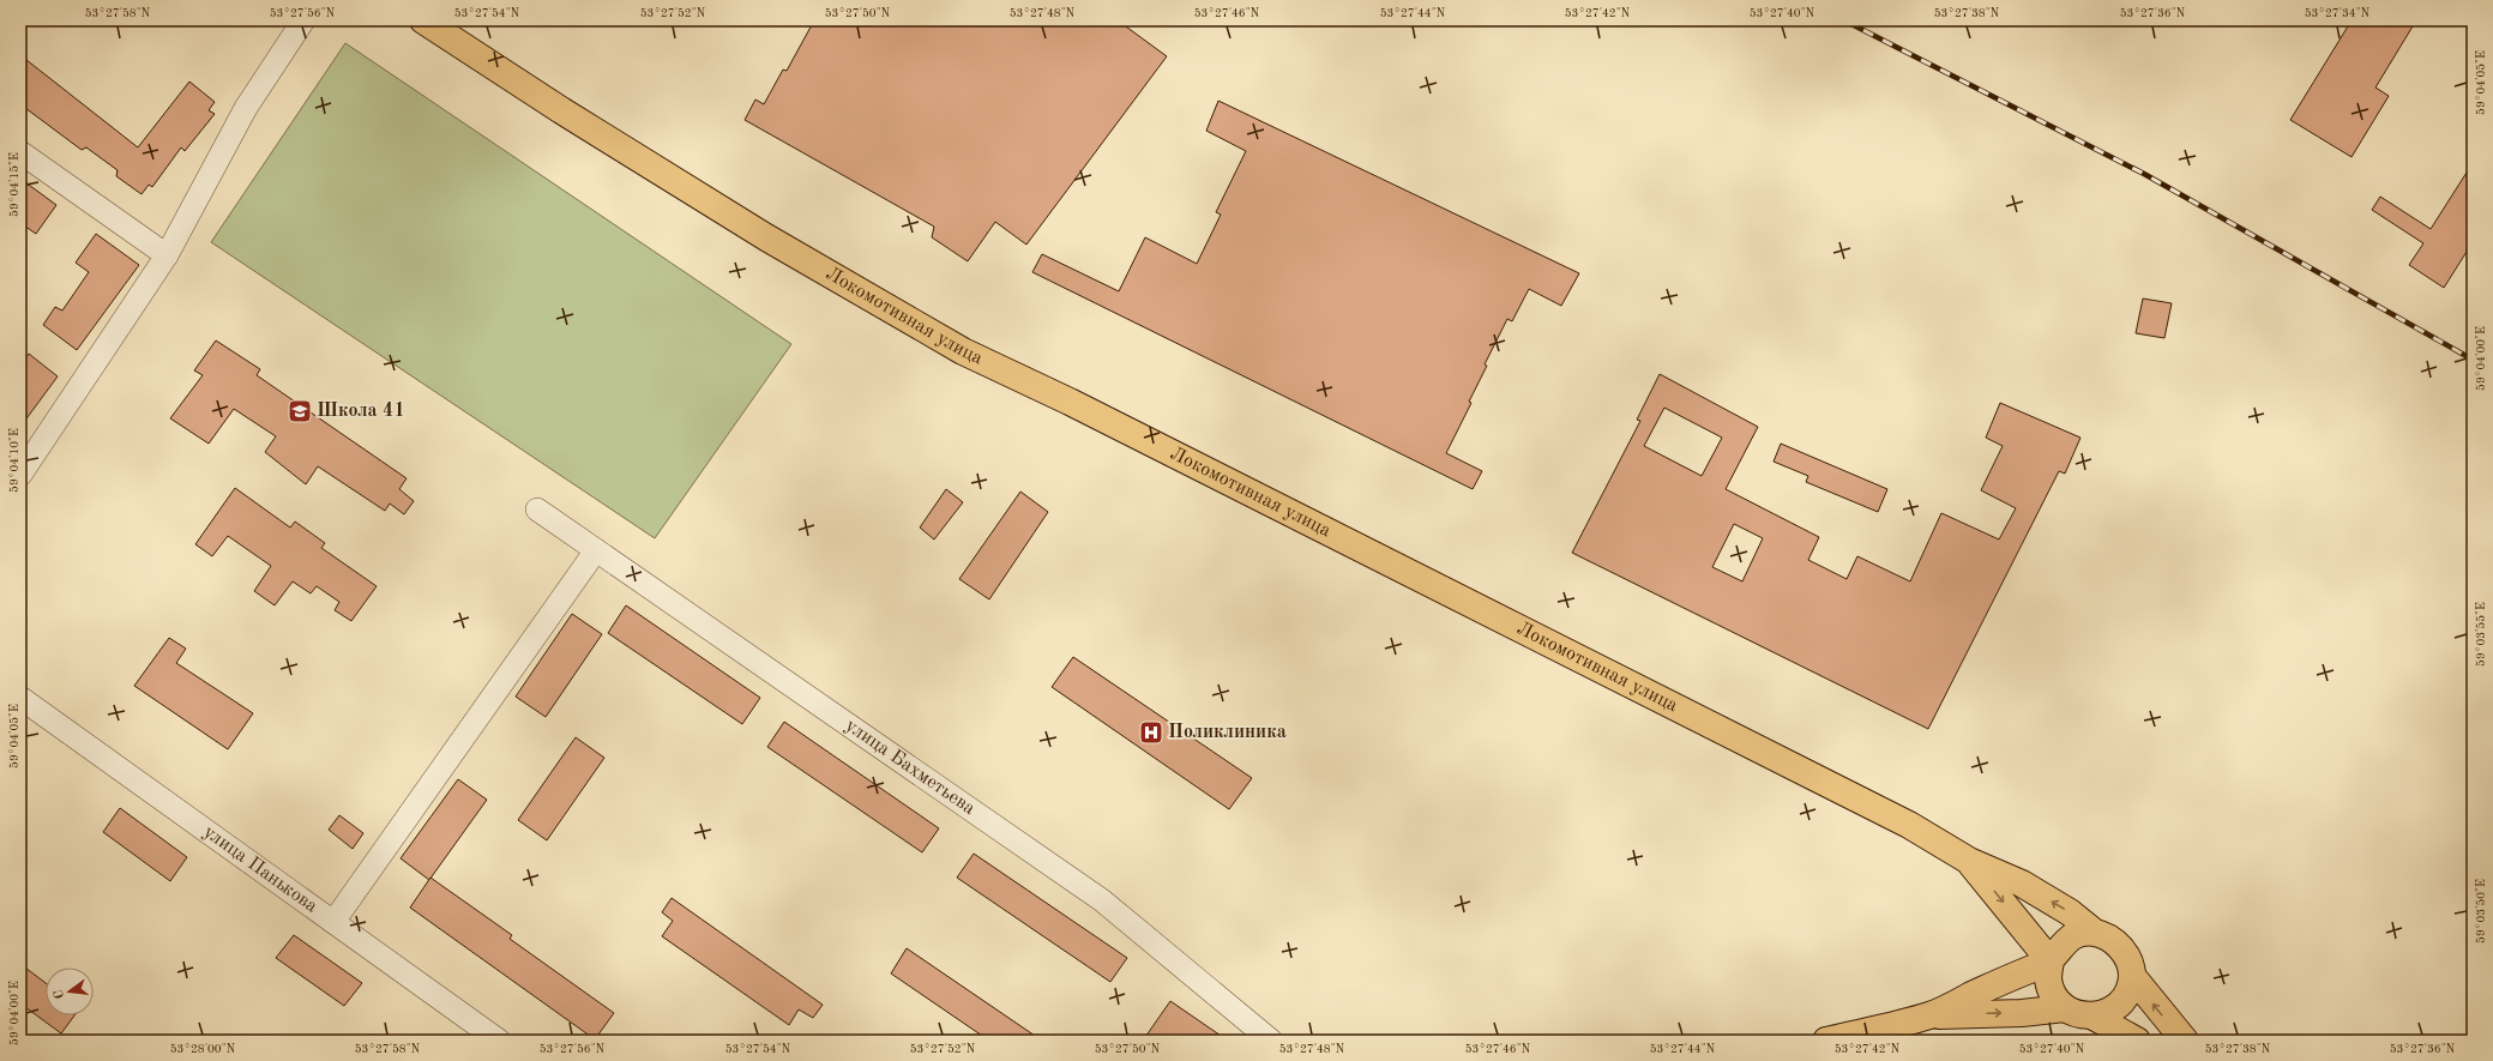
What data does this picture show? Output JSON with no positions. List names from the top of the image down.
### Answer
{
  "streets": {
    "main road": ["Локомотивная улица"],
    "street": ["улица Бахметьева", "улица Панькова"]
  },
  "places": {
    "school or university": ["Школа 41"],
    "hospital": ["Поликлиника"]
  },
  "north": "left",
  "coordinates": [
    "53°27'58\"N",
    "53°27'56\"N",
    "53°27'54\"N",
    "53°27'52\"N",
    "53°27'50\"N",
    "53°27'48\"N",
    "53°27'46\"N",
    "53°27'44\"N",
    "53°27'42\"N",
    "53°27'40\"N",
    "53°27'38\"N",
    "53°27'36\"N",
    "53°27'34\"N",
    "59°04'05\"E",
    "59°04'15\"E",
    "59°04'00\"E",
    "59°04'10\"E",
    "59°03'55\"E",
    "59°03'50\"E",
    "53°28'00\"N"
  ]
}
